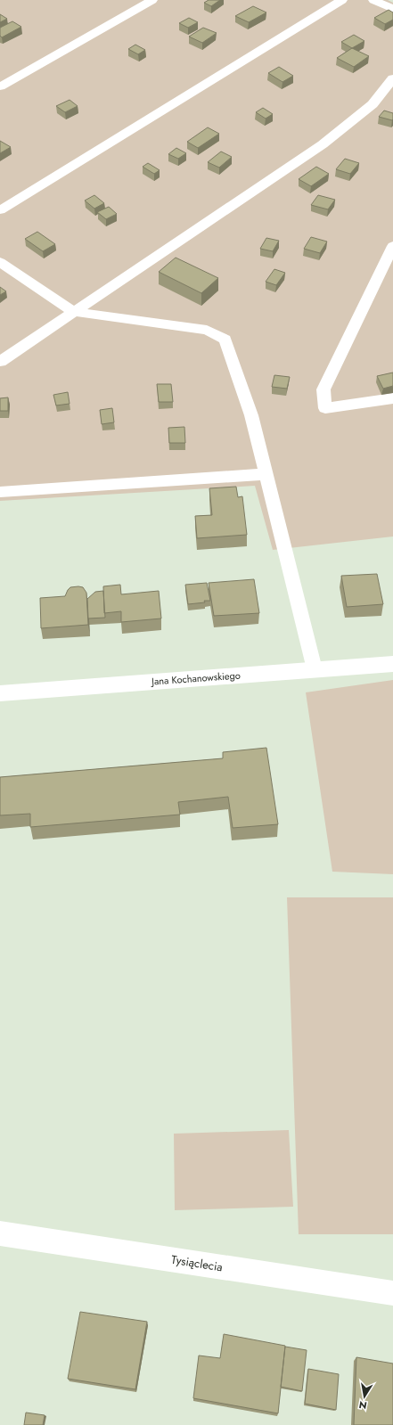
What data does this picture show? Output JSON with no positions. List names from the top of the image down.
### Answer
{
  "streets": {
    "street": ["Jana Kochanowskiego", "Tysiąclecia"]
  },
  "north": "bottom"
}
